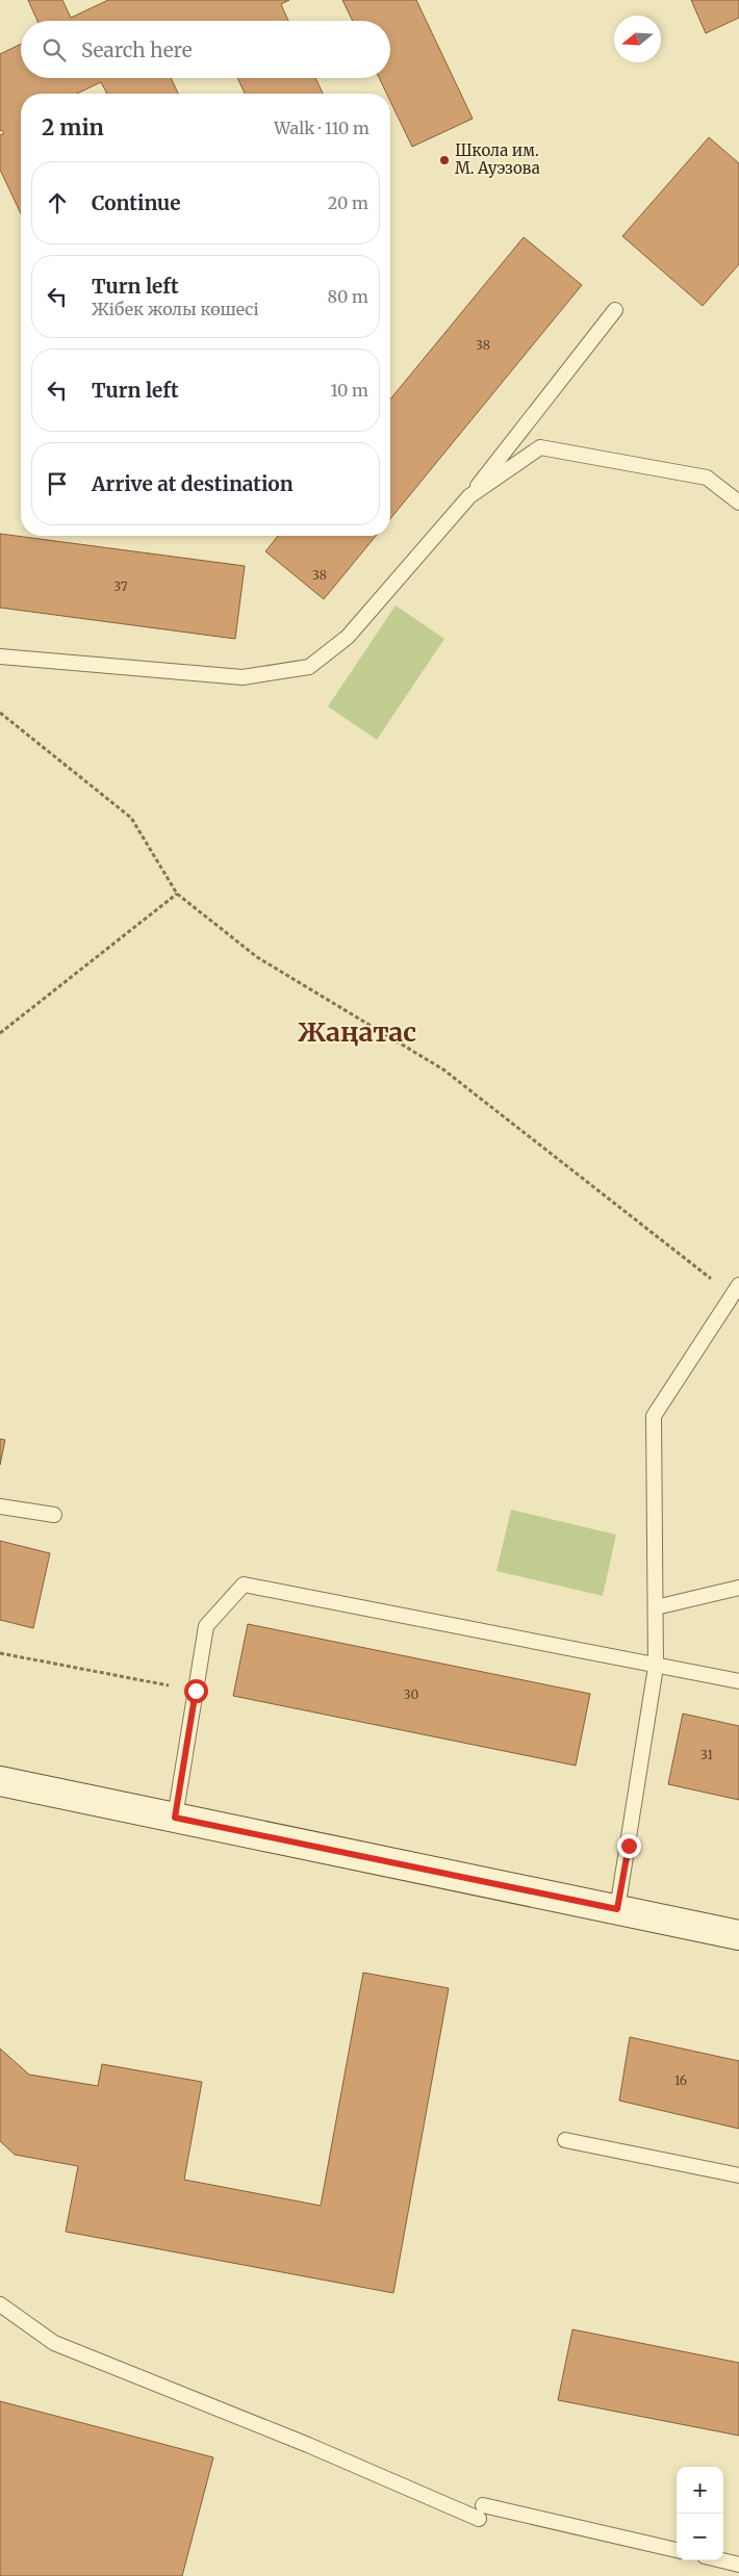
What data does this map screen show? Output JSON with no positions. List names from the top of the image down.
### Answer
{
  "districts": ["Жаңатас"],
  "places": ["Школа им. М. Ауэзова"],
  "house_numbers": [
    "38",
    "38",
    "37",
    "30",
    "31",
    "16"
  ],
  "north": "left",
  "page": {
    "search": "Search here",
    "heading": ["2 min", "Walk · 110 m"],
    "list": [
      ["Continue", "20 m"],
      ["Turn left", "Жібек жолы көшесі", "80 m"],
      ["Turn left", "10 m"],
      "Arrive at destination"
    ],
    "map_buttons": ["+", "−"]
  }
}
